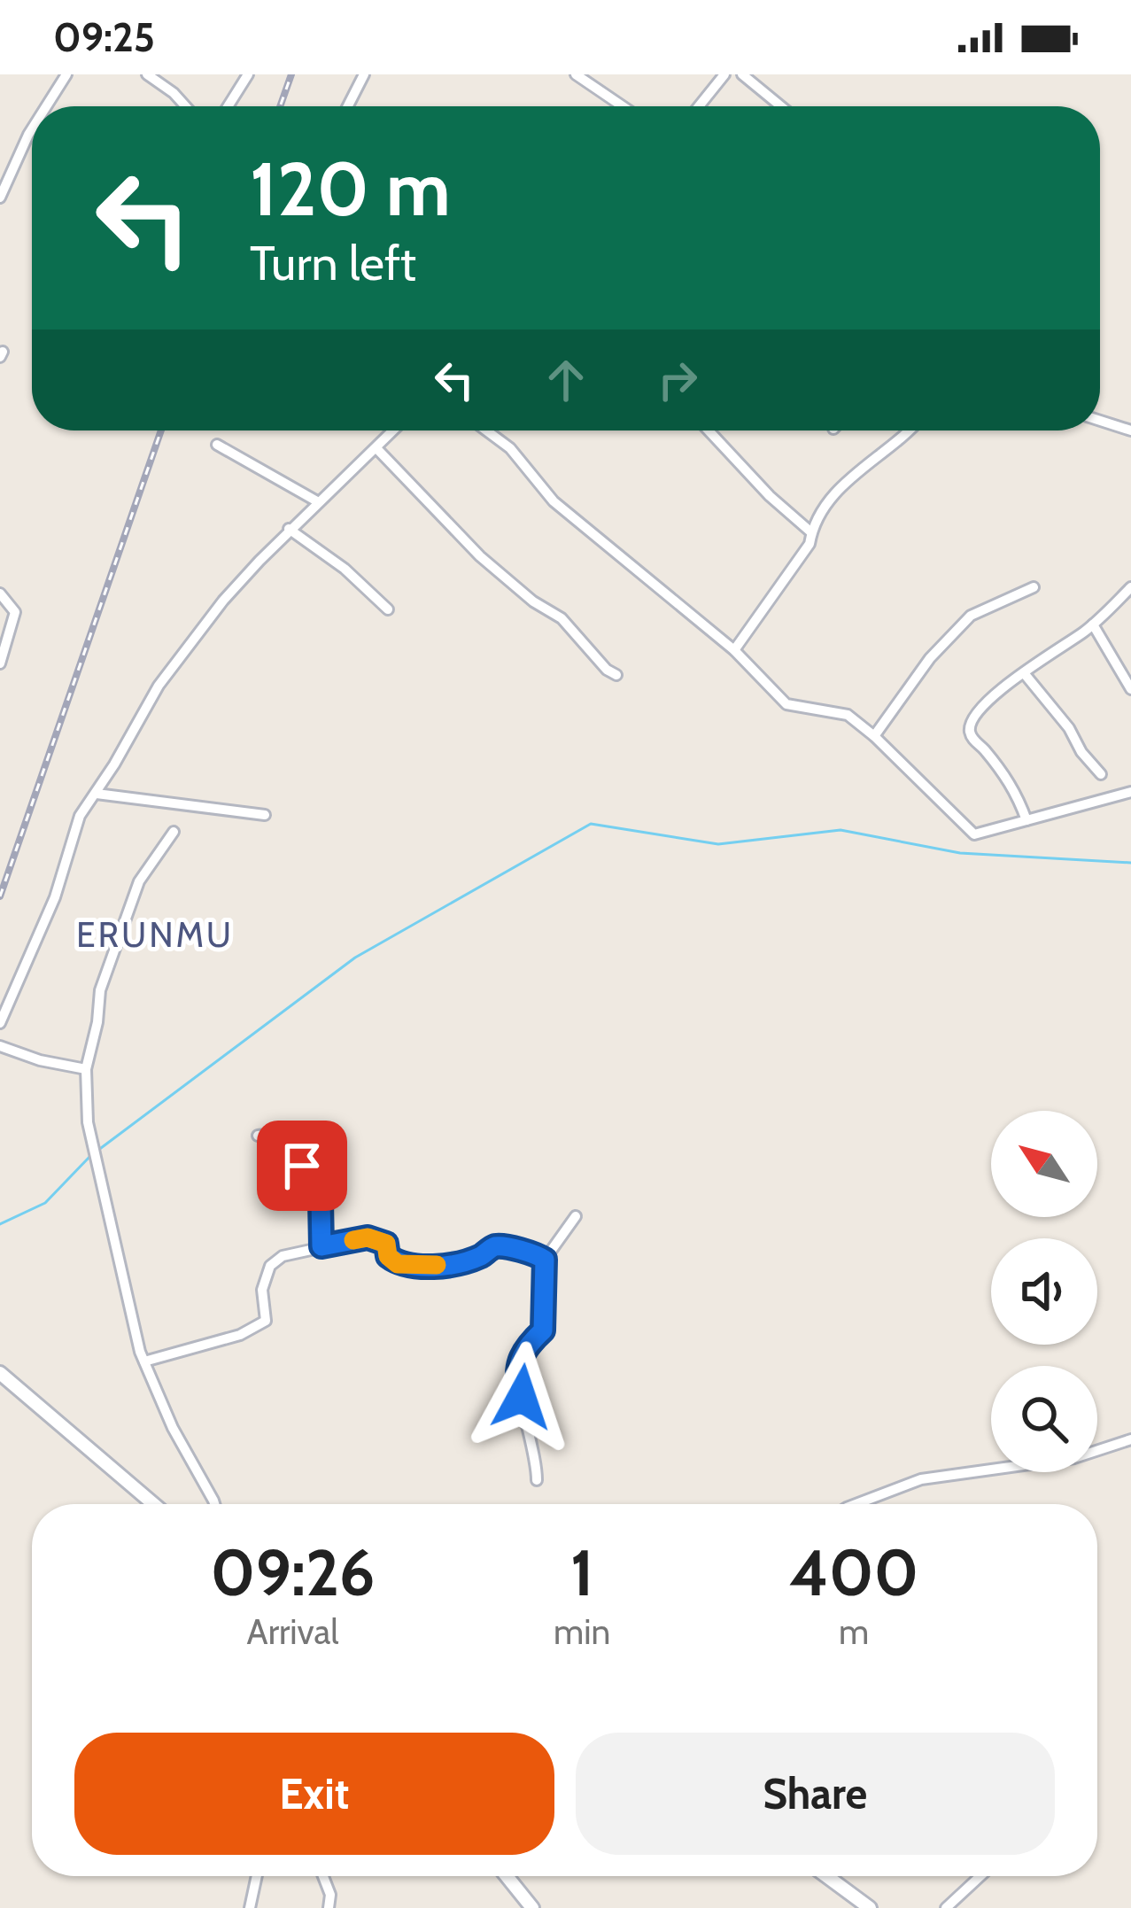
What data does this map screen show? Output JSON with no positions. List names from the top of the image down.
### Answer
{
  "districts": ["ERUNMU"],
  "north": "top left",
  "page": {
    "status": "09:25",
    "turn": ["120 m", "Turn left"],
    "eta": [
      "09:26",
      "Arrival",
      "1",
      "min",
      "400",
      "m"
    ],
    "buttons": ["Exit", "Share"]
  }
}
